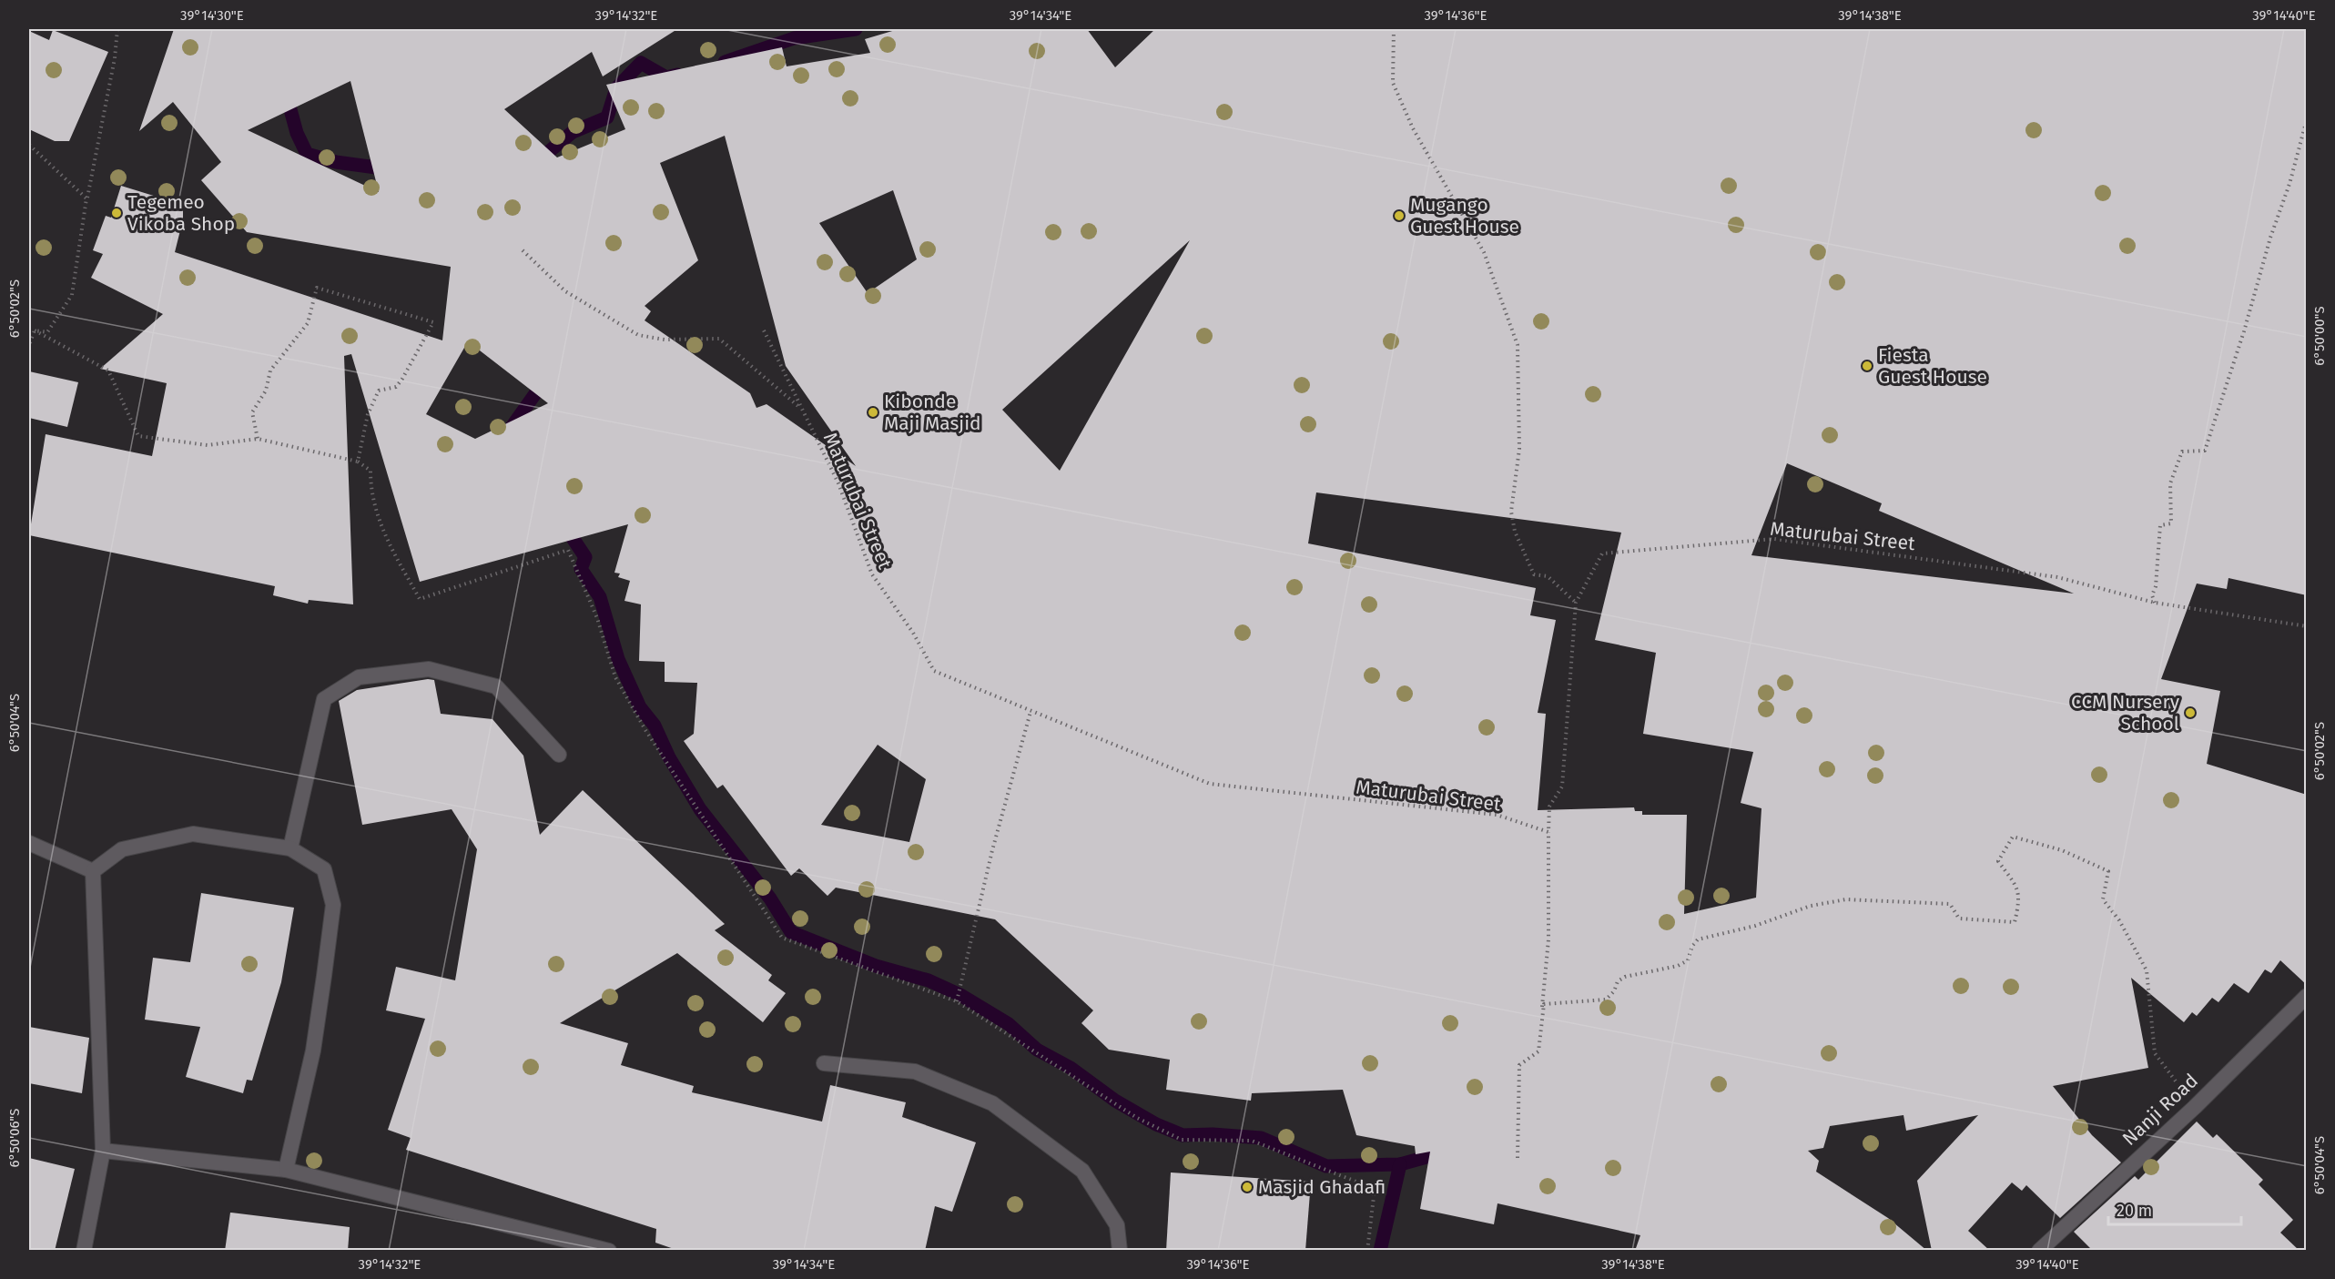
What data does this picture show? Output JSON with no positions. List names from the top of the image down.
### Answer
{
  "streets": {
    "street": ["Nanji Road"],
    "path": ["Maturubai Street"]
  },
  "places": [
    "Tegemeo Vikoba Shop",
    "Mugango Guest House",
    "Fiesta Guest House",
    "Kibonde Maji Masjid",
    "CCM Nursery School",
    "Masjid Ghadafi"
  ],
  "scale_bar": "20 m",
  "coordinates": [
    "39°14'30\"E",
    "39°14'32\"E",
    "39°14'34\"E",
    "39°14'36\"E",
    "39°14'38\"E",
    "39°14'40\"E",
    "6°50'02\"S",
    "6°50'00\"S",
    "6°50'04\"S",
    "6°50'06\"S"
  ]
}
